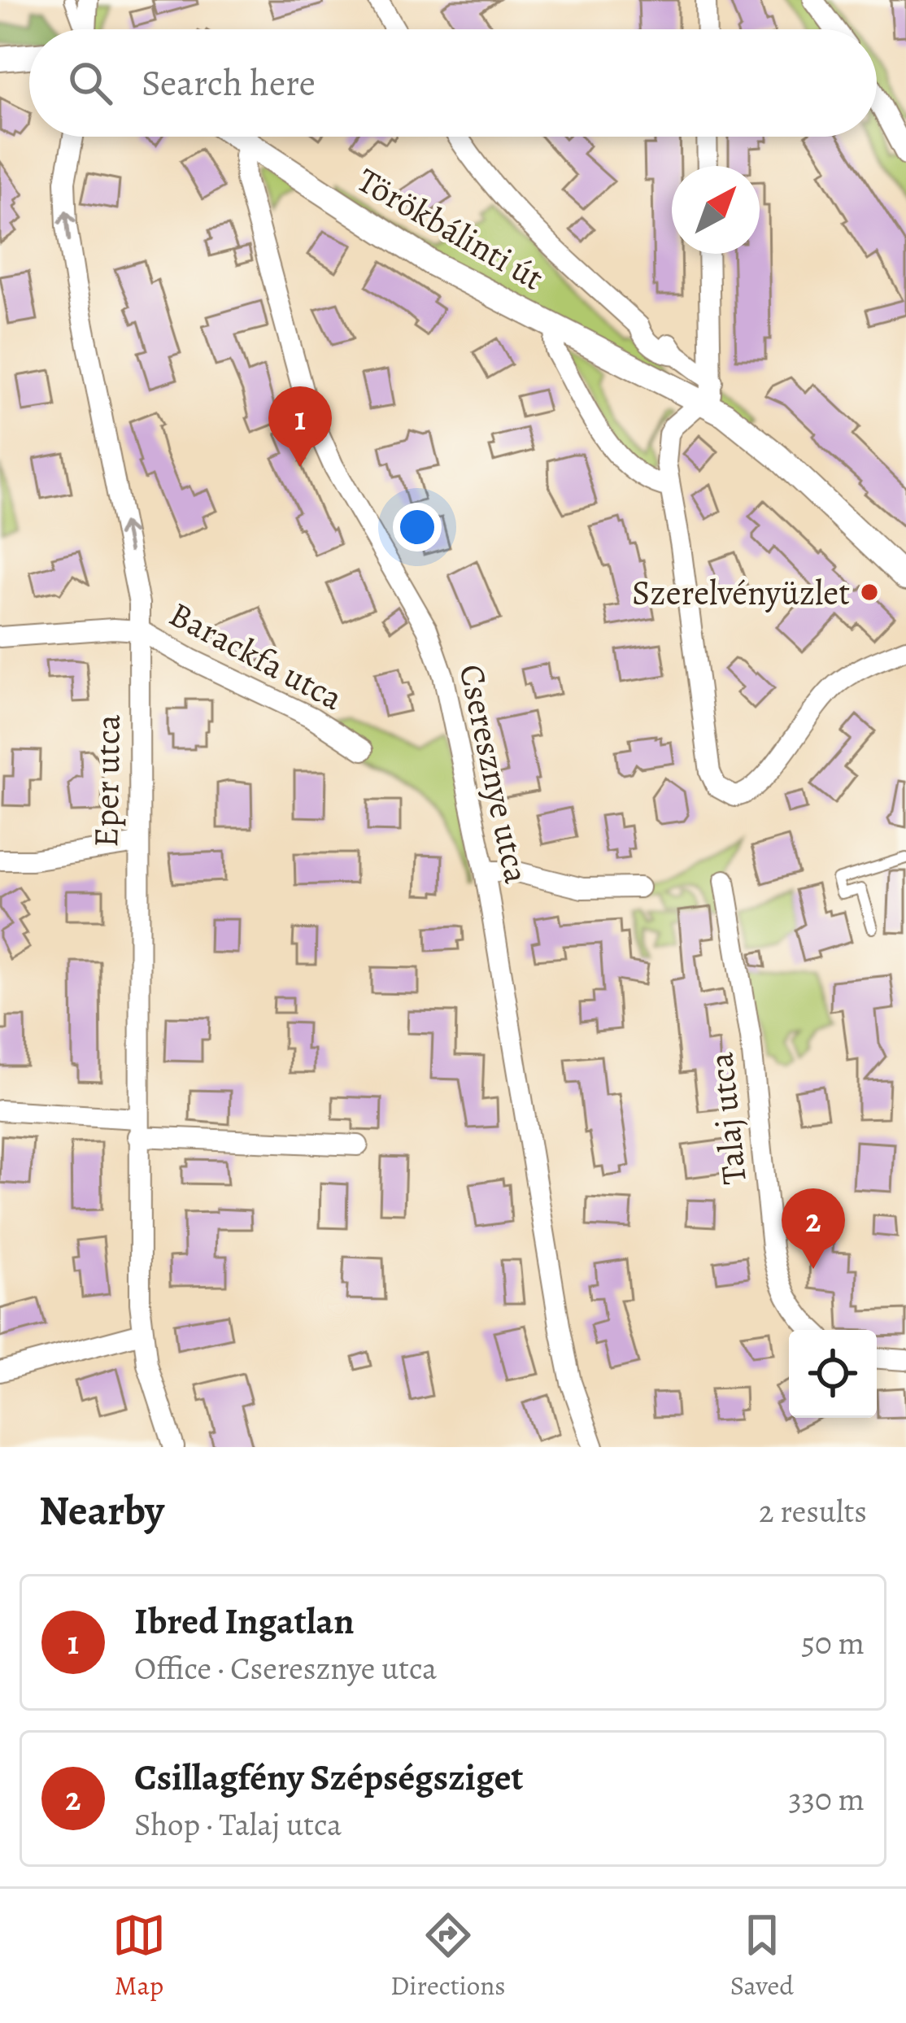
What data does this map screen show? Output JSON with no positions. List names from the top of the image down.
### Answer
{
  "streets": {
    "street": [
      "Törökbálinti út",
      "Barackfa utca",
      "Cseresznye utca",
      "Eper utca",
      "Talaj utca"
    ]
  },
  "crossings": [
    ["Törökbálinti út", "Cseresznye utca"],
    ["Barackfa utca", "Eper utca"]
  ],
  "one_way": ["Eper utca"],
  "places": ["Szerelvényüzlet"],
  "north": "top right",
  "page": {
    "search": "Search here",
    "pins": ["1", "2"],
    "heading": ["Nearby", "2 results"],
    "list": [
      {
        "mark": "1",
        "name": "Ibred Ingatlan",
        "note": "Office · Cseresznye utca",
        "value": "50 m"
      },
      {
        "mark": "2",
        "name": "Csillagfény Szépségsziget",
        "note": "Shop · Talaj utca",
        "value": "330 m"
      }
    ],
    "nav": ["Map", "Directions", "Saved"]
  }
}
